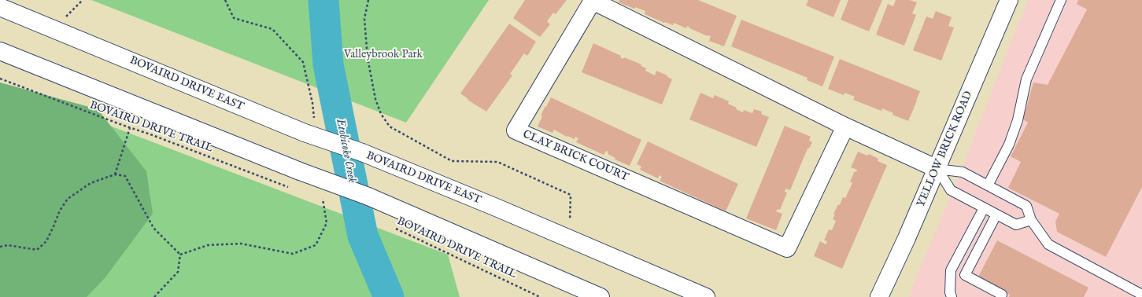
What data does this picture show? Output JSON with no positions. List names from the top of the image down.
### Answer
{
  "streets": {
    "main road": ["BOVAIRD DRIVE EAST", "YELLOW BRICK ROAD", "CLAY BRICK COURT"],
    "path": ["BOVAIRD DRIVE TRAIL"]
  },
  "crossings": [
    ["YELLOW BRICK ROAD", "CLAY BRICK COURT"]
  ],
  "water": ["Etobicoke Creek"],
  "parks": ["Valleybrook Park"]
}
